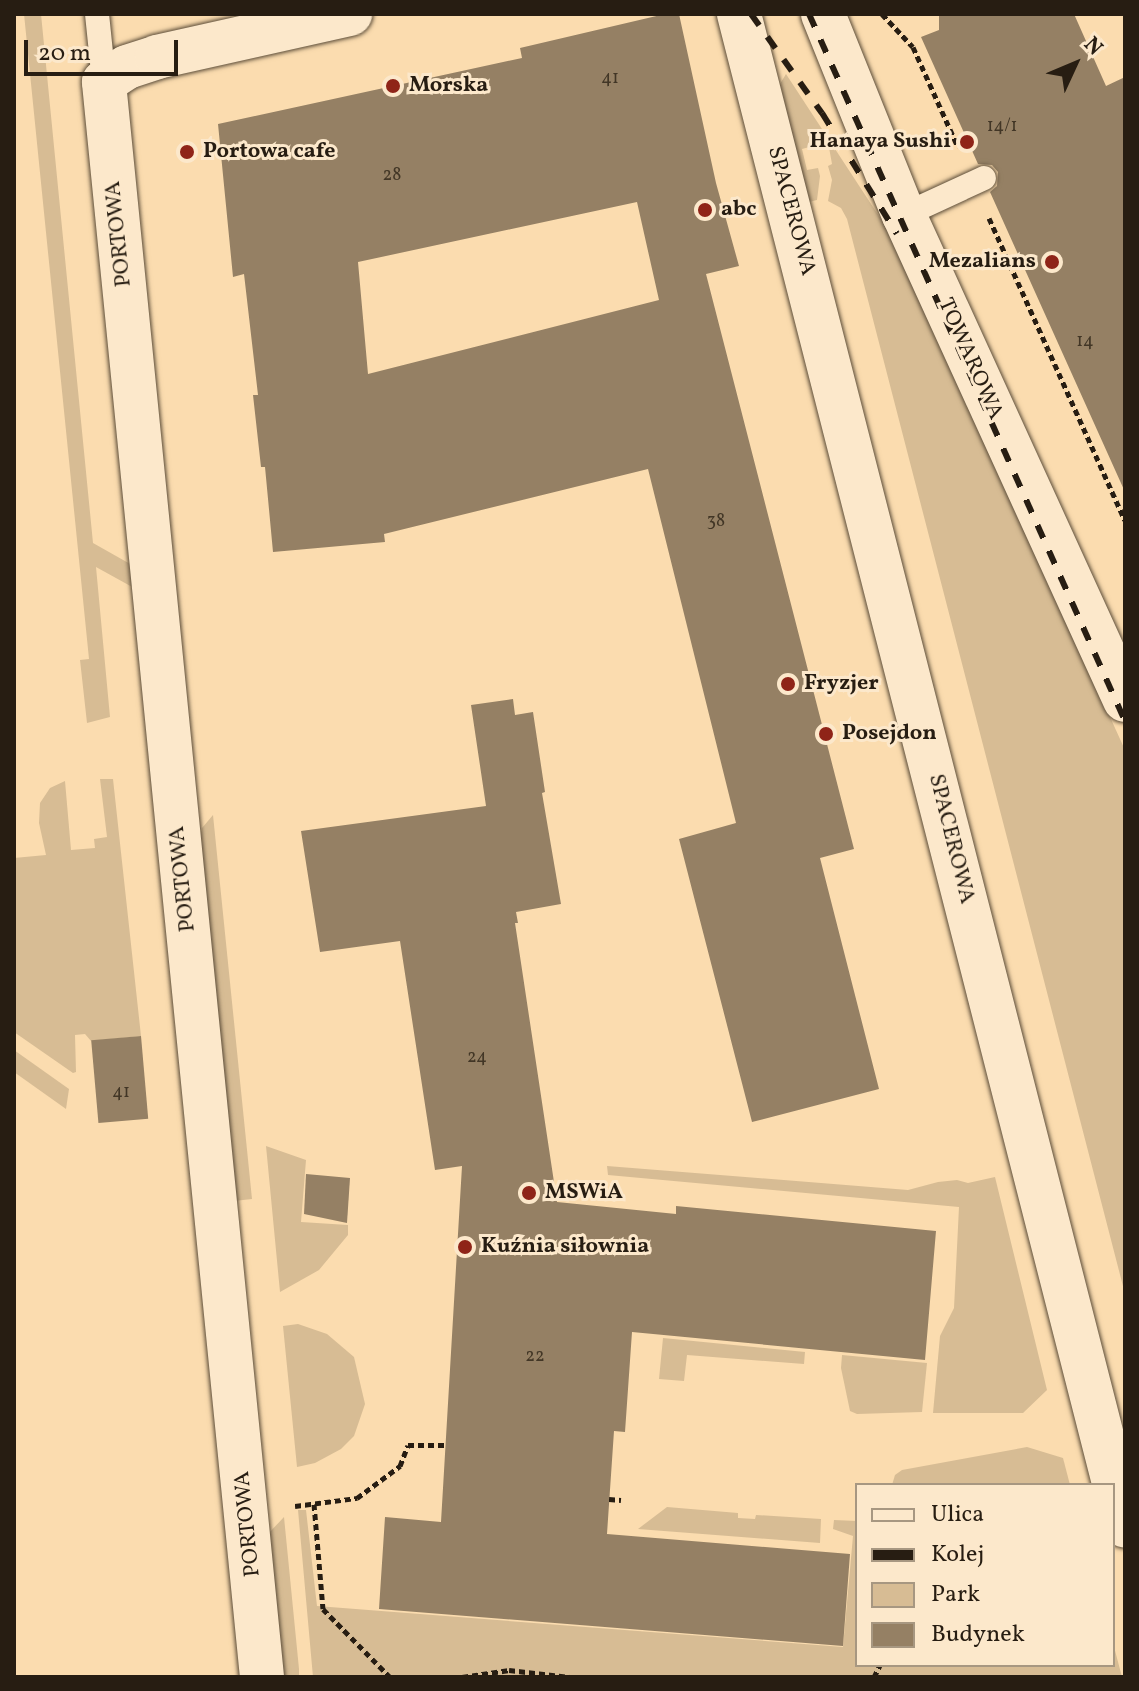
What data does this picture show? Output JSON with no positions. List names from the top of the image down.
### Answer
{
  "streets": {
    "street": ["SPACEROWA", "PORTOWA", "TOWAROWA"]
  },
  "places": [
    "Morska",
    "Hanaya Sushi",
    "Portowa cafe",
    "abc",
    "Mezalians",
    "Fryzjer",
    "Posejdon",
    "MSWiA",
    "Kuźnia siłownia"
  ],
  "house_numbers": [
    "41",
    "14/1",
    "28",
    "14",
    "38",
    "24",
    "41",
    "22"
  ],
  "legend": [
    "Ulica",
    "Kolej",
    "Park",
    "Budynek"
  ],
  "scale_bar": "20 m",
  "north": "top right"
}
